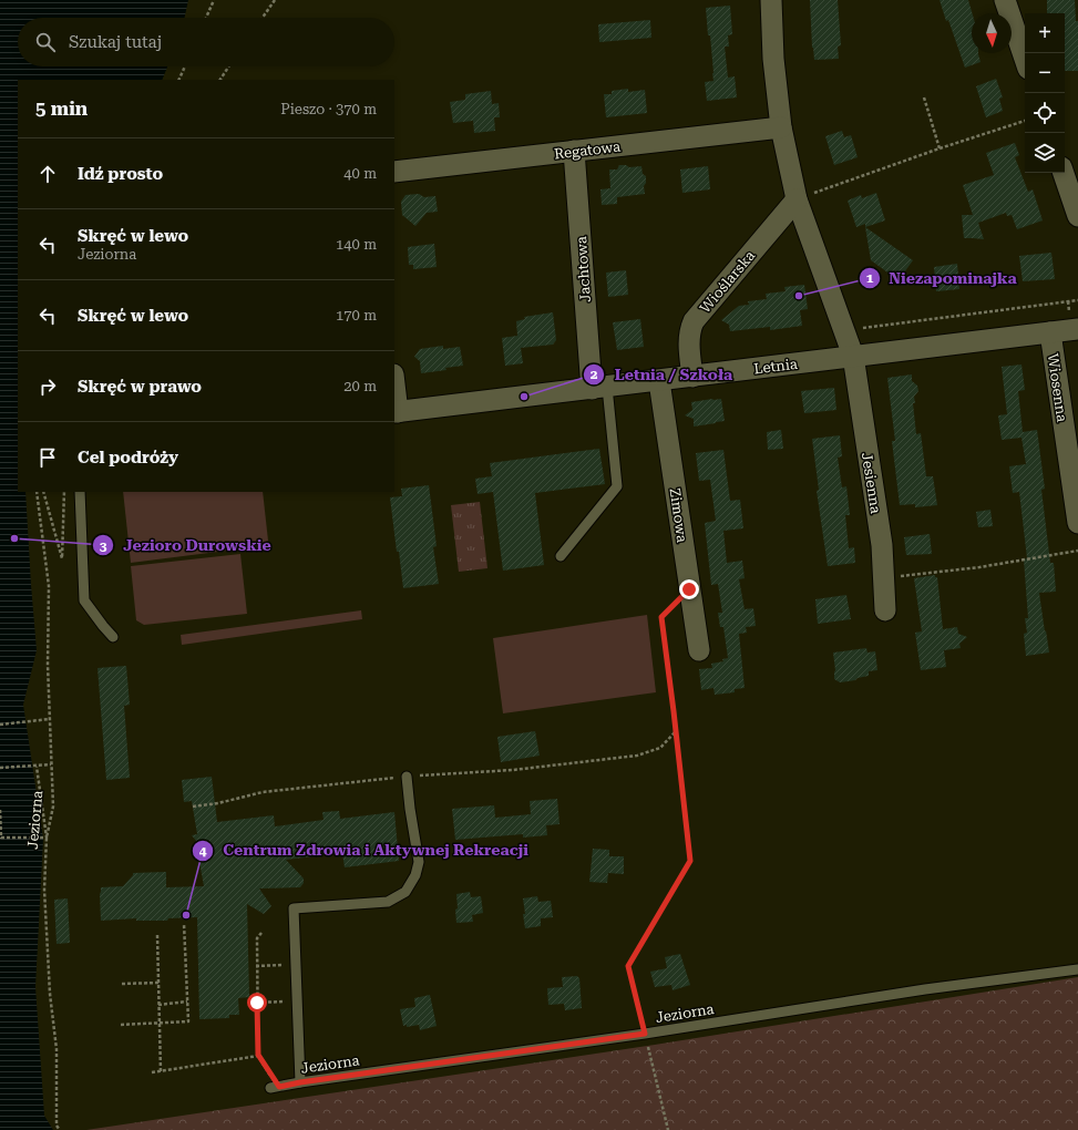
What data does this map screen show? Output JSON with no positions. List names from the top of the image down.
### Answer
{
  "streets": {
    "street": [
      "Regatowa",
      "Jachtowa",
      "Wioślarska",
      "Letnia",
      "Wiosenna",
      "Jesienna",
      "Zimowa"
    ],
    "lane": ["Jeziorna"]
  },
  "crossings": [
    ["Regatowa", "Jachtowa"],
    ["Jachtowa", "Letnia"],
    ["Wioślarska", "Letnia"],
    ["Letnia", "Wiosenna"],
    ["Letnia", "Jesienna"],
    ["Letnia", "Zimowa"]
  ],
  "places": [
    "Niezapominajka",
    "Letnia / Szkoła",
    "Jezioro Durowskie",
    "Centrum Zdrowia i Aktywnej Rekreacji"
  ],
  "north": "bottom",
  "page": {
    "map_buttons": ["+", "−"],
    "search": "Szukaj tutaj",
    "heading": ["5 min", "Pieszo · 370 m"],
    "list": [
      ["Idź prosto", "40 m"],
      ["Skręć w lewo", "Jeziorna", "140 m"],
      ["Skręć w lewo", "170 m"],
      ["Skręć w prawo", "20 m"],
      "Cel podróży"
    ]
  }
}
